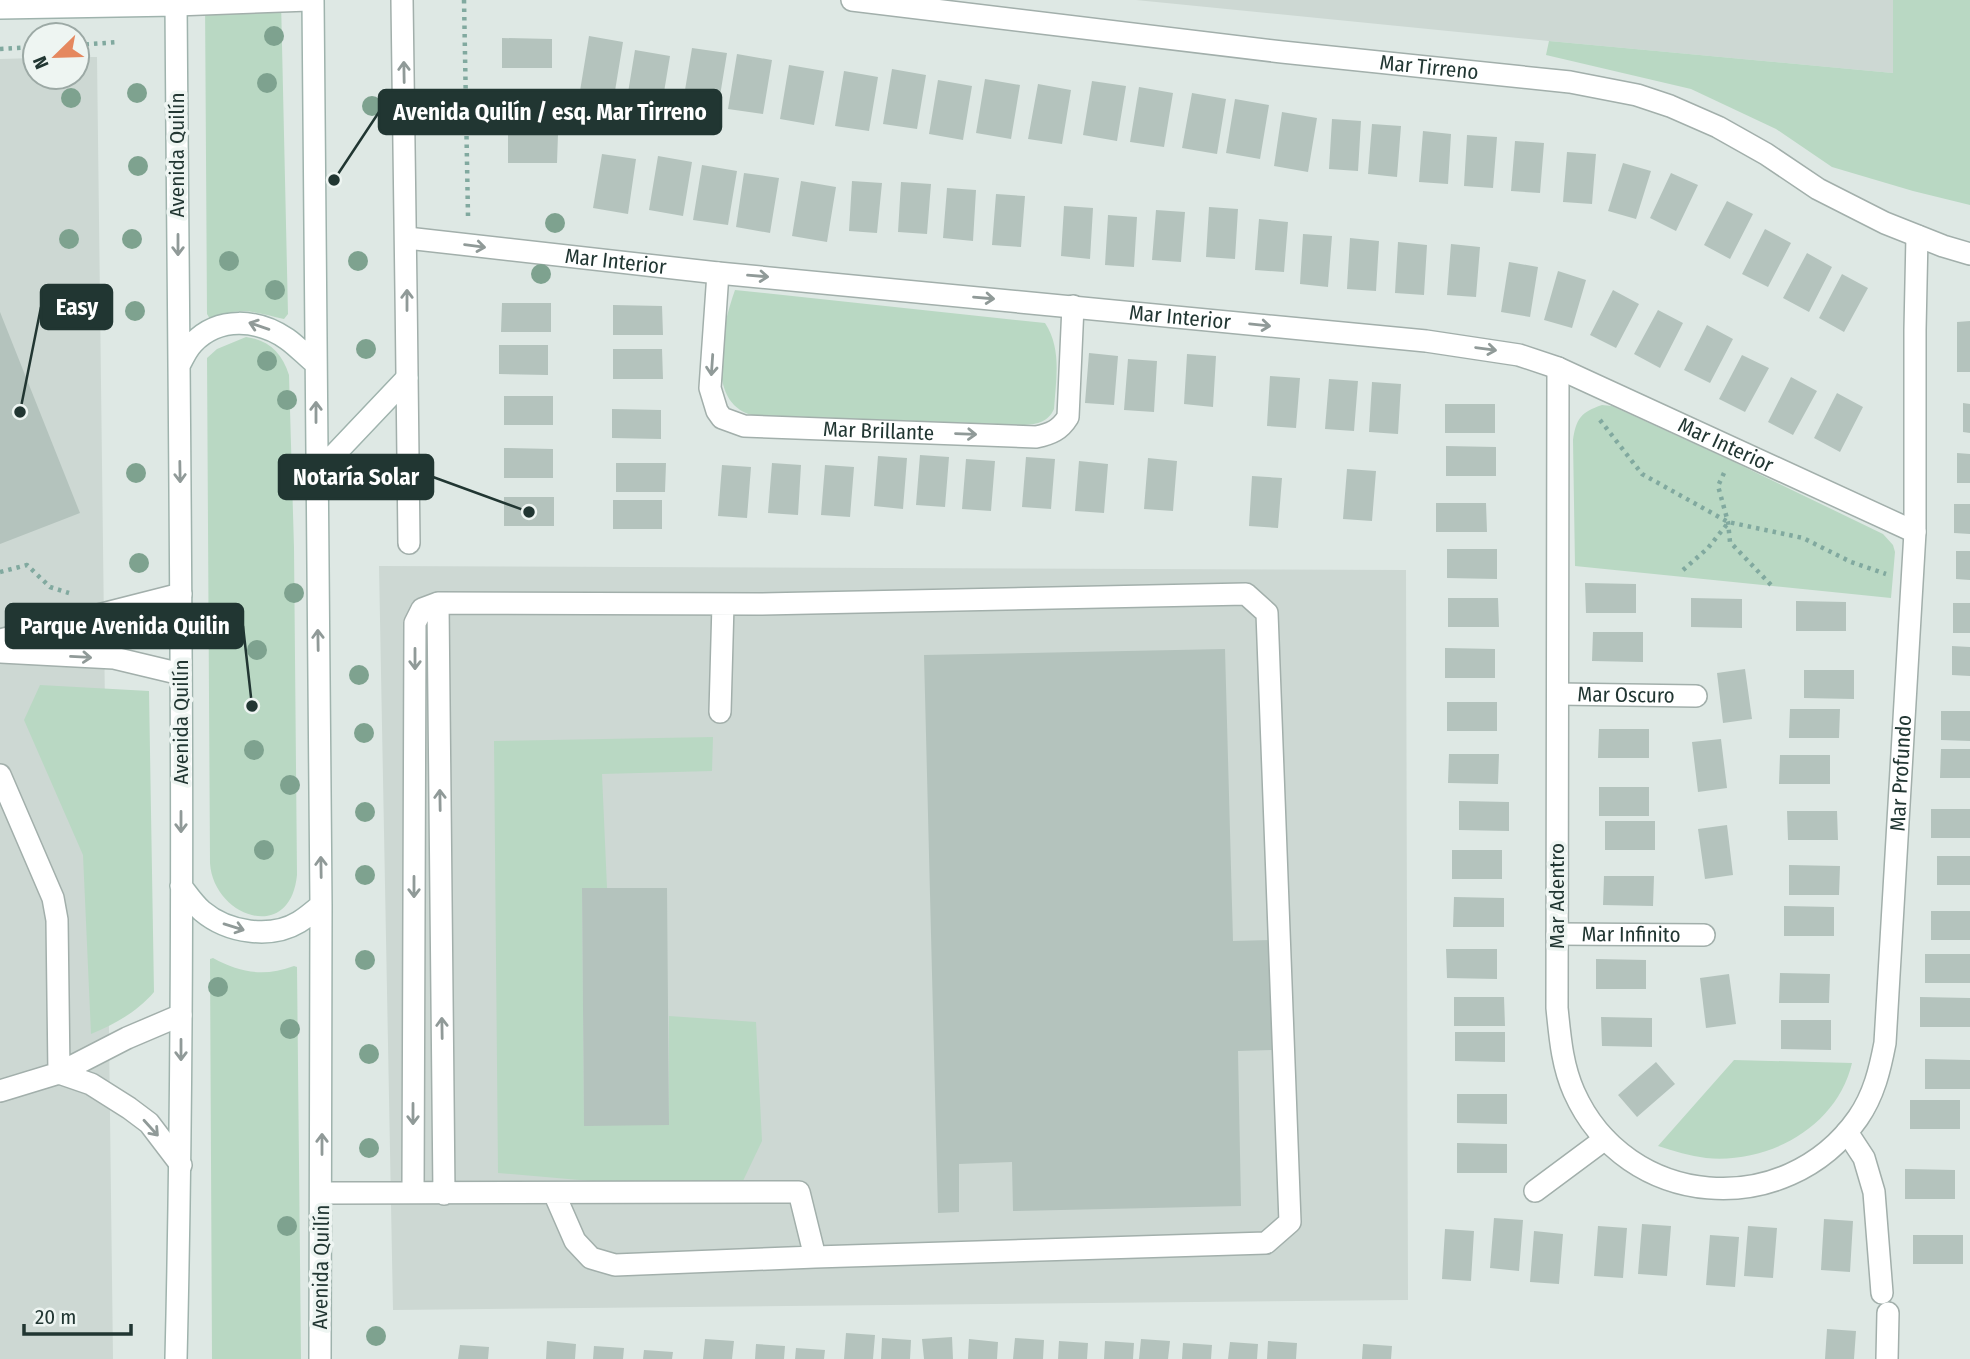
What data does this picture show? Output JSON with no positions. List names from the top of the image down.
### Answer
{
  "streets": {
    "street": [
      "Mar Tirreno",
      "Avenida Quilín",
      "Mar Interior",
      "Mar Brillante",
      "Mar Oscuro",
      "Mar Profundo",
      "Mar Adentro",
      "Mar Infinito"
    ]
  },
  "crossings": [
    ["Mar Tirreno", "Mar Profundo"],
    ["Mar Interior", "Mar Brillante"],
    ["Mar Interior", "Mar Profundo"],
    ["Mar Interior", "Mar Adentro"],
    ["Mar Oscuro", "Mar Adentro"],
    ["Mar Profundo", "Mar Adentro"],
    ["Mar Adentro", "Mar Infinito"]
  ],
  "one_way": ["Mar Interior"],
  "places": [
    "Avenida Quilín / esq. Mar Tirreno",
    "Easy",
    "Notaría Solar",
    "Parque Avenida Quilin"
  ],
  "scale_bar": "20 m",
  "north": "bottom left"
}
